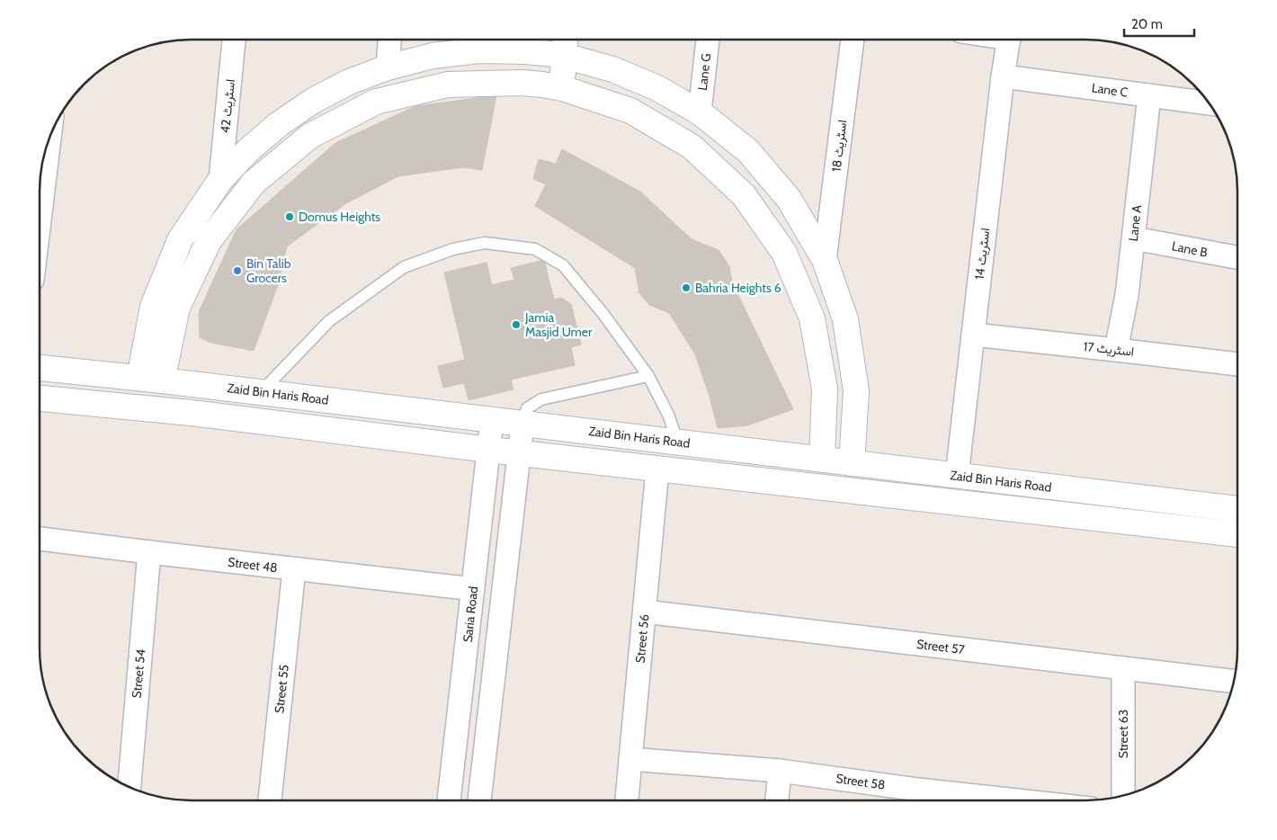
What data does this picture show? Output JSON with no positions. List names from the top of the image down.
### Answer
{
  "streets": {
    "street": [
      "Lane G",
      "Lane C",
      "اسٹریٹ 42",
      "اسٹریٹ 18",
      "Lane A",
      "Lane B",
      "اسٹریٹ 14",
      "اسٹریٹ 17",
      "Zaid Bin Haris Road",
      "Street 48",
      "Saria Road",
      "Street 56",
      "Street 57",
      "Street 54",
      "Street 55",
      "Street 63",
      "Street 58"
    ]
  },
  "crossings": [
    ["Lane C", "Lane A"],
    ["Lane C", "اسٹریٹ 14"],
    ["Lane A", "Lane B"],
    ["Lane A", "اسٹریٹ 17"],
    ["اسٹریٹ 14", "اسٹریٹ 17"],
    ["اسٹریٹ 14", "Zaid Bin Haris Road"],
    ["Zaid Bin Haris Road", "Saria Road"],
    ["Zaid Bin Haris Road", "Street 56"],
    ["Street 48", "Saria Road"],
    ["Street 48", "Street 54"],
    ["Street 48", "Street 55"],
    ["Street 56", "Street 57"],
    ["Street 56", "Street 58"],
    ["Street 57", "Street 63"]
  ],
  "places": [
    "Domus Heights",
    "Bin Talib Grocers",
    "Bahria Heights 6",
    "Jamia Masjid Umer"
  ],
  "scale_bar": "20 m"
}
